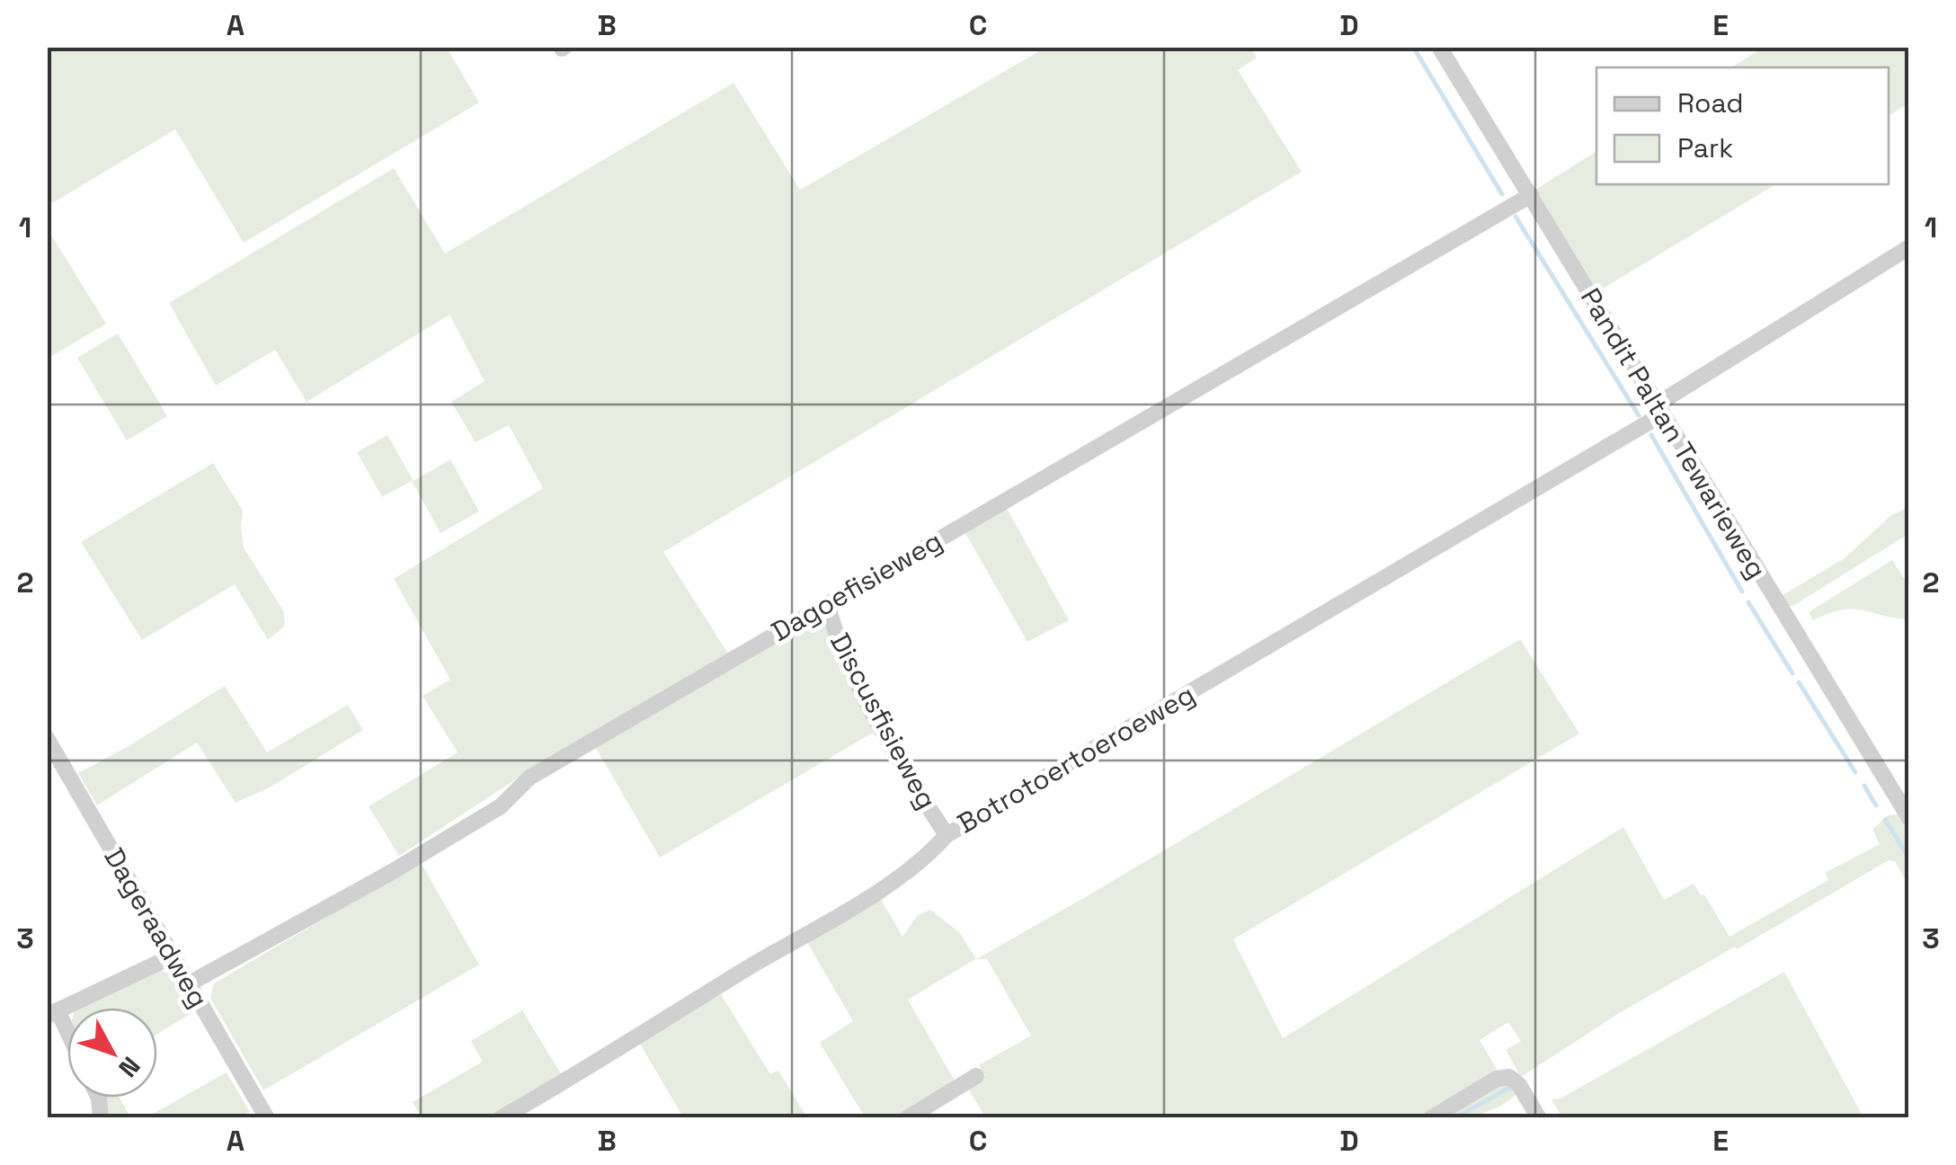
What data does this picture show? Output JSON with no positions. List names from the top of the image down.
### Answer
{
  "streets": {
    "street": [
      "Pandit Paltan Tewarieweg",
      "Dagoefisieweg",
      "Discusfisieweg",
      "Botrotoertoeroeweg",
      "Dageraadweg"
    ]
  },
  "crossings": [
    ["Pandit Paltan Tewarieweg", "Dagoefisieweg"],
    ["Pandit Paltan Tewarieweg", "Botrotoertoeroeweg"],
    ["Dagoefisieweg", "Discusfisieweg"],
    ["Dagoefisieweg", "Dageraadweg"],
    ["Discusfisieweg", "Botrotoertoeroeweg"]
  ],
  "legend": ["Road", "Park"],
  "north": "bottom right",
  "grid": {
    "columns": [
      "A",
      "B",
      "C",
      "D",
      "E"
    ],
    "rows": ["1", "2", "3"]
  }
}
